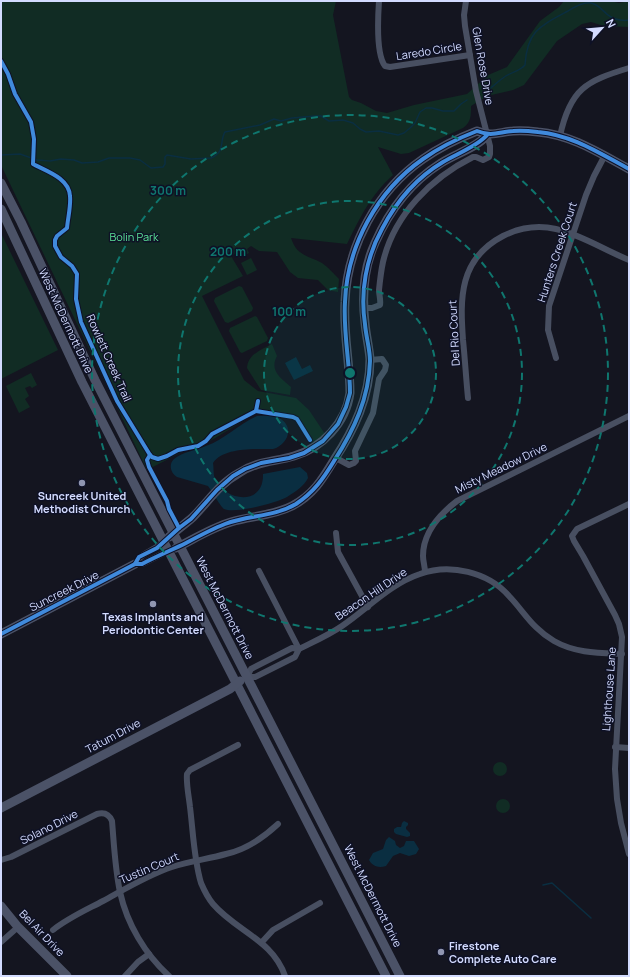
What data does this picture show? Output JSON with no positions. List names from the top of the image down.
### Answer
{
  "streets": {
    "street": [
      "Laredo Circle",
      "Glen Rose Drive",
      "Hunters Creek Court",
      "West McDermott Drive",
      "Del Rio Court",
      "Misty Meadow Drive",
      "Suncreek Drive",
      "Beacon Hill Drive",
      "Lighthouse Lane",
      "Tatum Drive",
      "Solano Drive",
      "Tustin Court",
      "Bel Air Drive"
    ],
    "cycle path": ["Rowlett Creek Trail"]
  },
  "crossings": [
    ["Laredo Circle", "Glen Rose Drive"],
    ["Hunters Creek Court", "Del Rio Court"],
    ["West McDermott Drive", "Suncreek Drive"],
    ["West McDermott Drive", "Beacon Hill Drive"],
    ["West McDermott Drive", "Tatum Drive"],
    ["Misty Meadow Drive", "Beacon Hill Drive"],
    ["Beacon Hill Drive", "Lighthouse Lane"],
    ["Beacon Hill Drive", "Tatum Drive"],
    ["Solano Drive", "Tustin Court"]
  ],
  "parks": ["Bolin Park"],
  "places": ["Suncreek United Methodist Church", "Texas Implants and Periodontic Center", "Firestone Complete Auto Care"],
  "north": "top right",
  "rings": ["300 m", "200 m", "100 m"]
}
